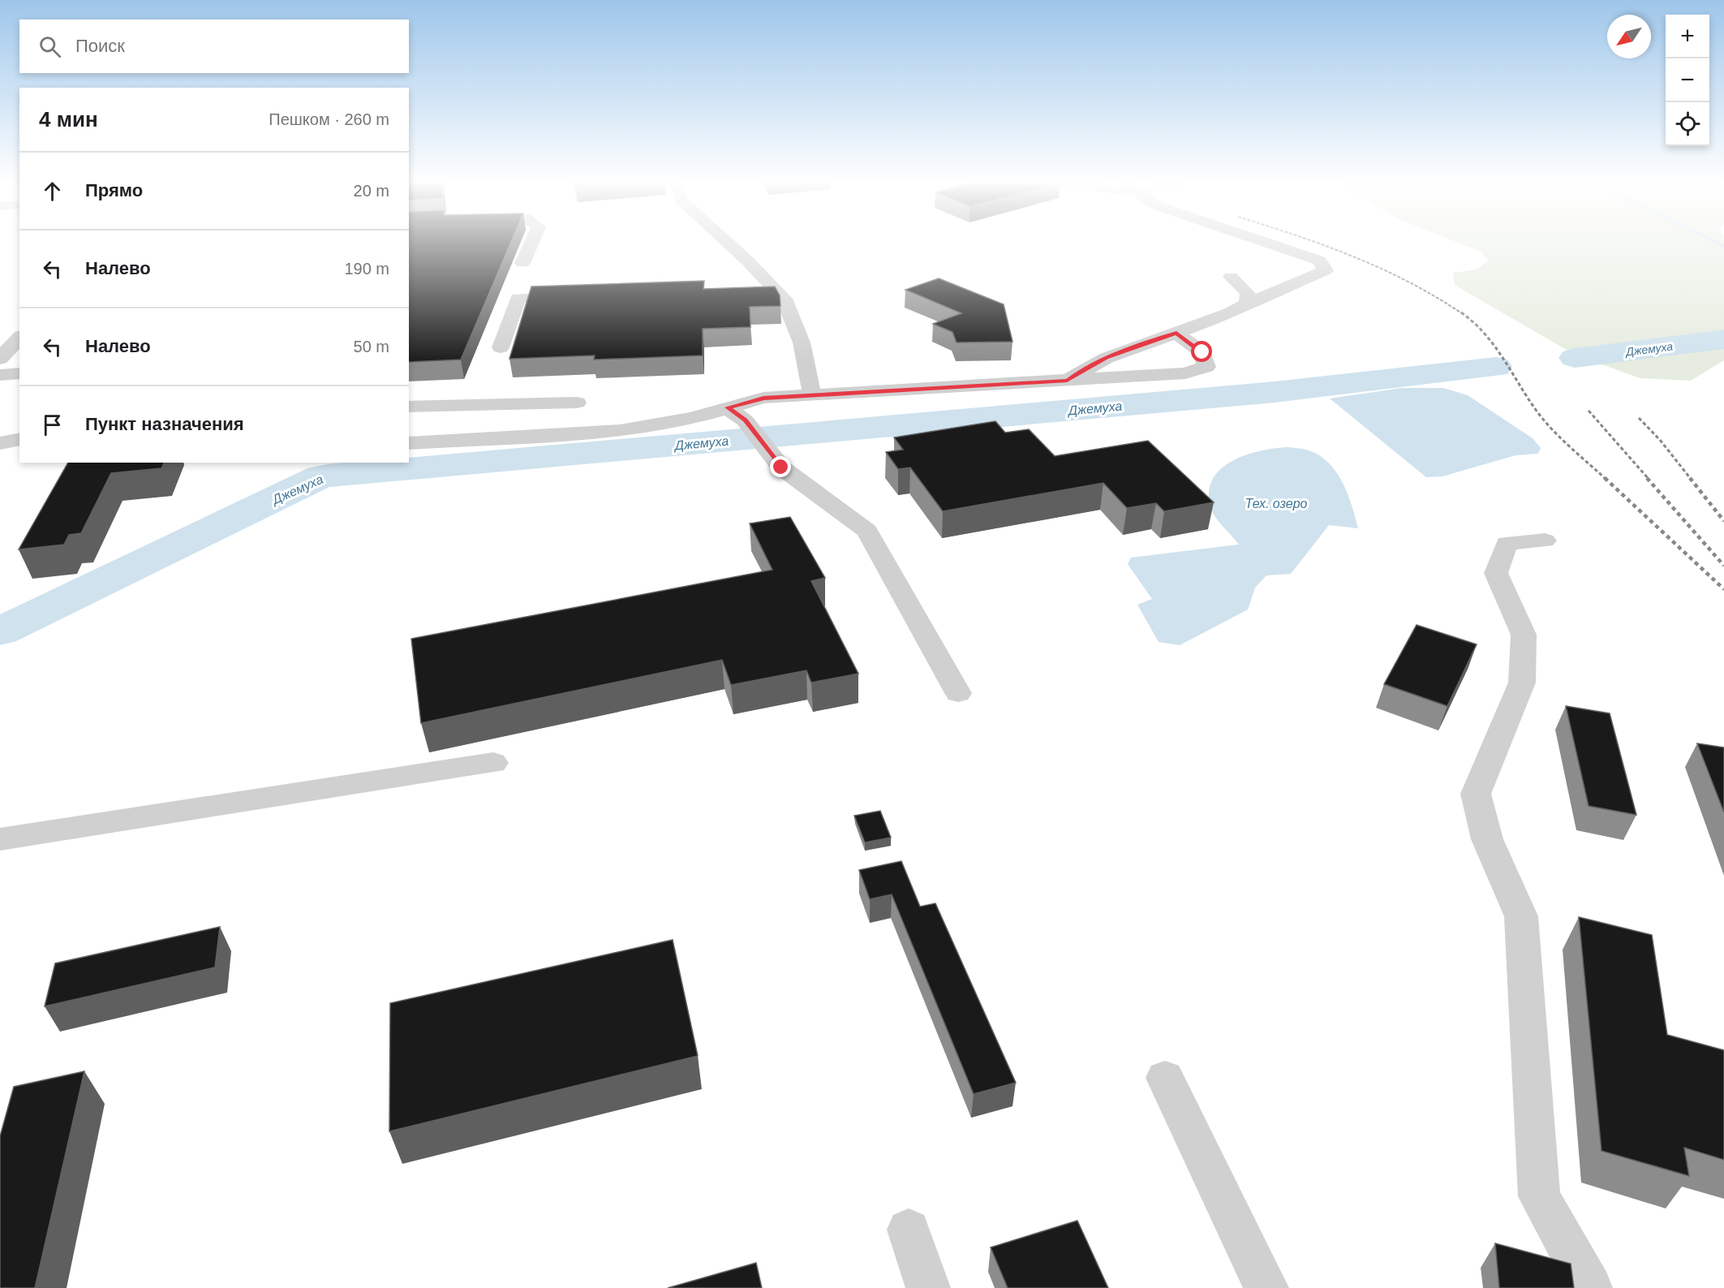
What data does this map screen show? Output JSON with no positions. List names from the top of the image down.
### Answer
{
  "water": ["Джемуха", "Тех. озеро"],
  "north": "bottom left",
  "page": {
    "map_buttons": ["+", "−"],
    "search": "Поиск",
    "heading": ["4 мин", "Пешком · 260 m"],
    "list": [
      ["Прямо", "20 m"],
      ["Налево", "190 m"],
      ["Налево", "50 m"],
      "Пункт назначения"
    ]
  }
}
